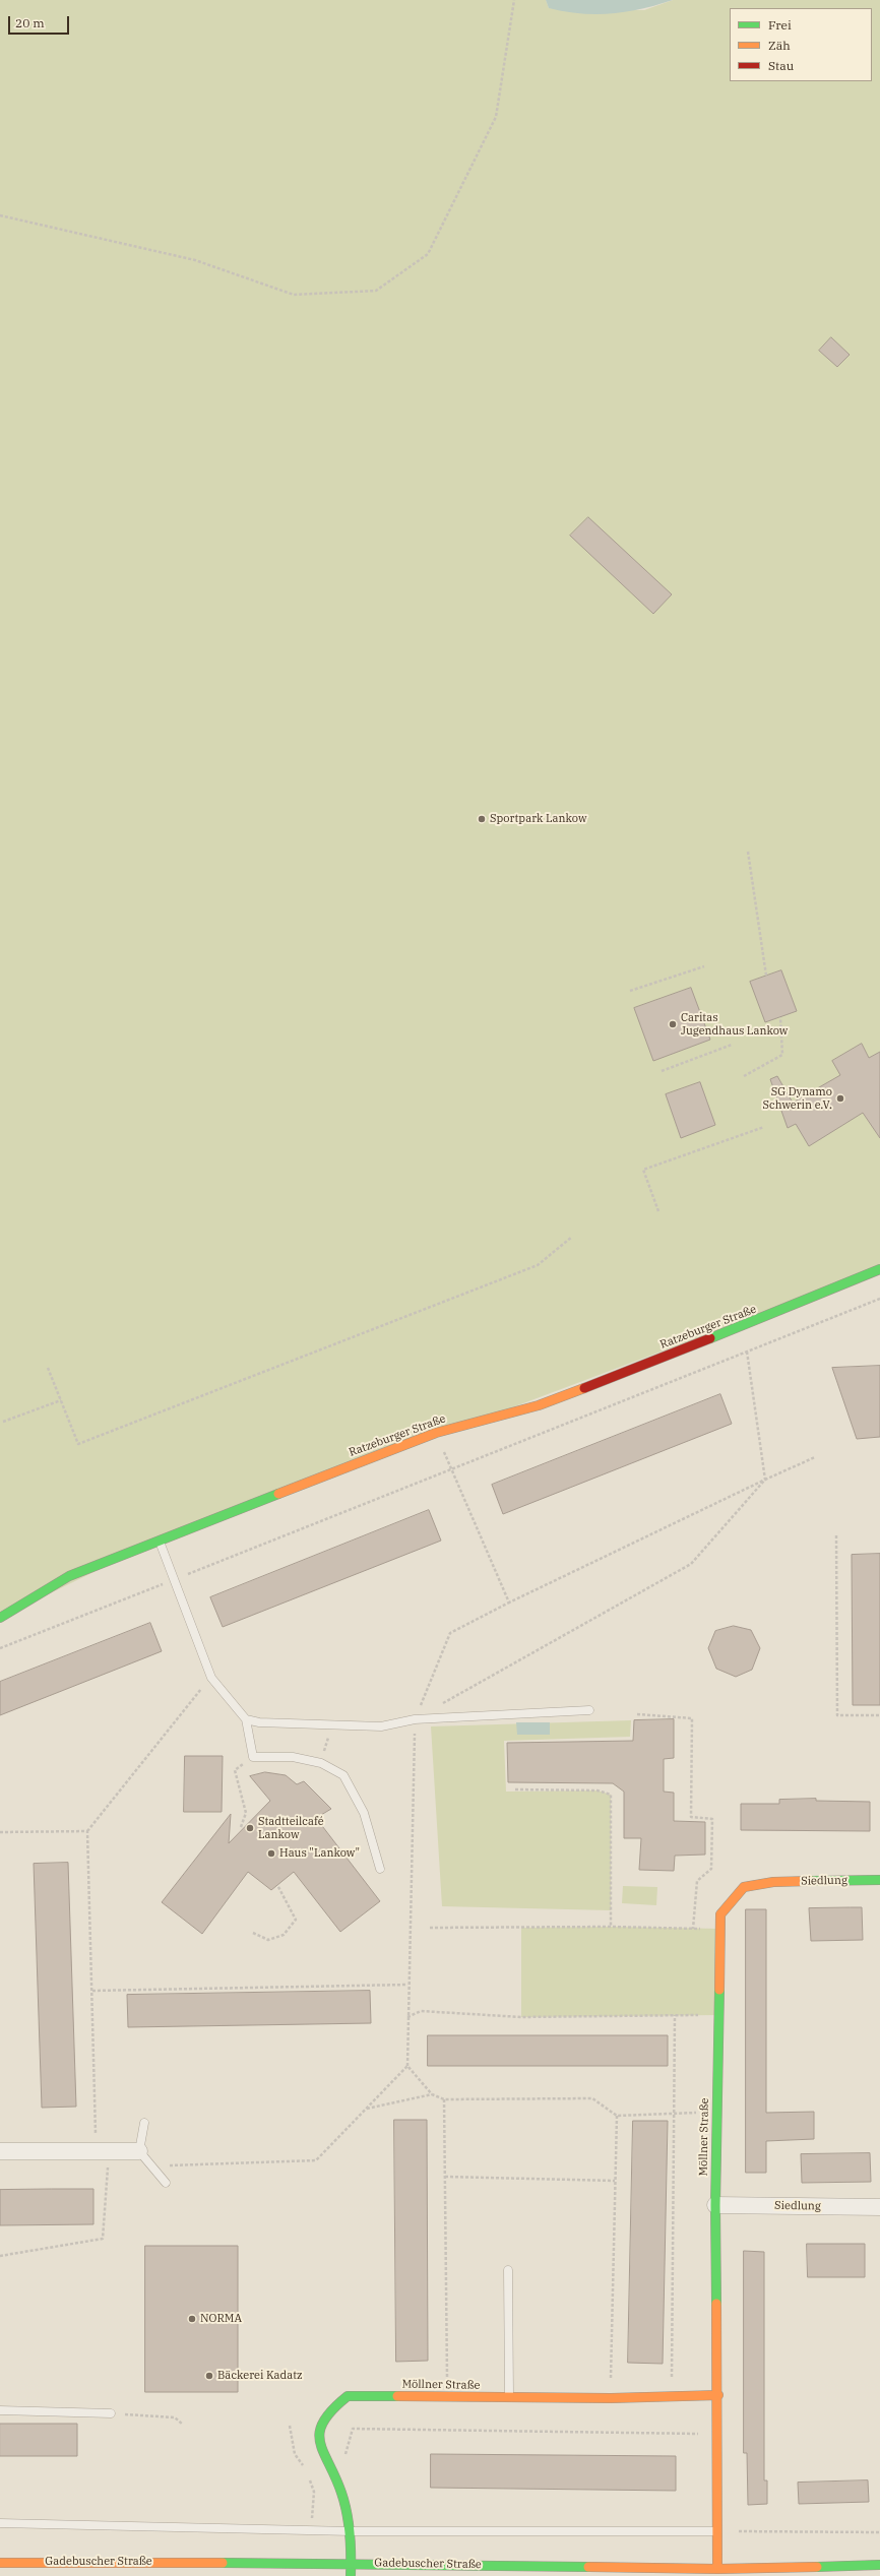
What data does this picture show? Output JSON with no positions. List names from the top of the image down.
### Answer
{
  "streets": {
    "street": [
      "Ratzeburger Straße",
      "Siedlung",
      "Möllner Straße",
      "Gadebuscher Straße"
    ]
  },
  "crossings": [
    ["Siedlung", "Möllner Straße"],
    ["Möllner Straße", "Gadebuscher Straße"]
  ],
  "places": [
    "Sportpark Lankow",
    "Caritas Jugendhaus Lankow",
    "SG Dynamo Schwerin e.V.",
    "Stadtteilcafé Lankow",
    "Haus \"Lankow\"",
    "NORMA",
    "Bäckerei Kadatz"
  ],
  "legend": ["Frei", "Zäh", "Stau"],
  "scale_bar": "20 m"
}
